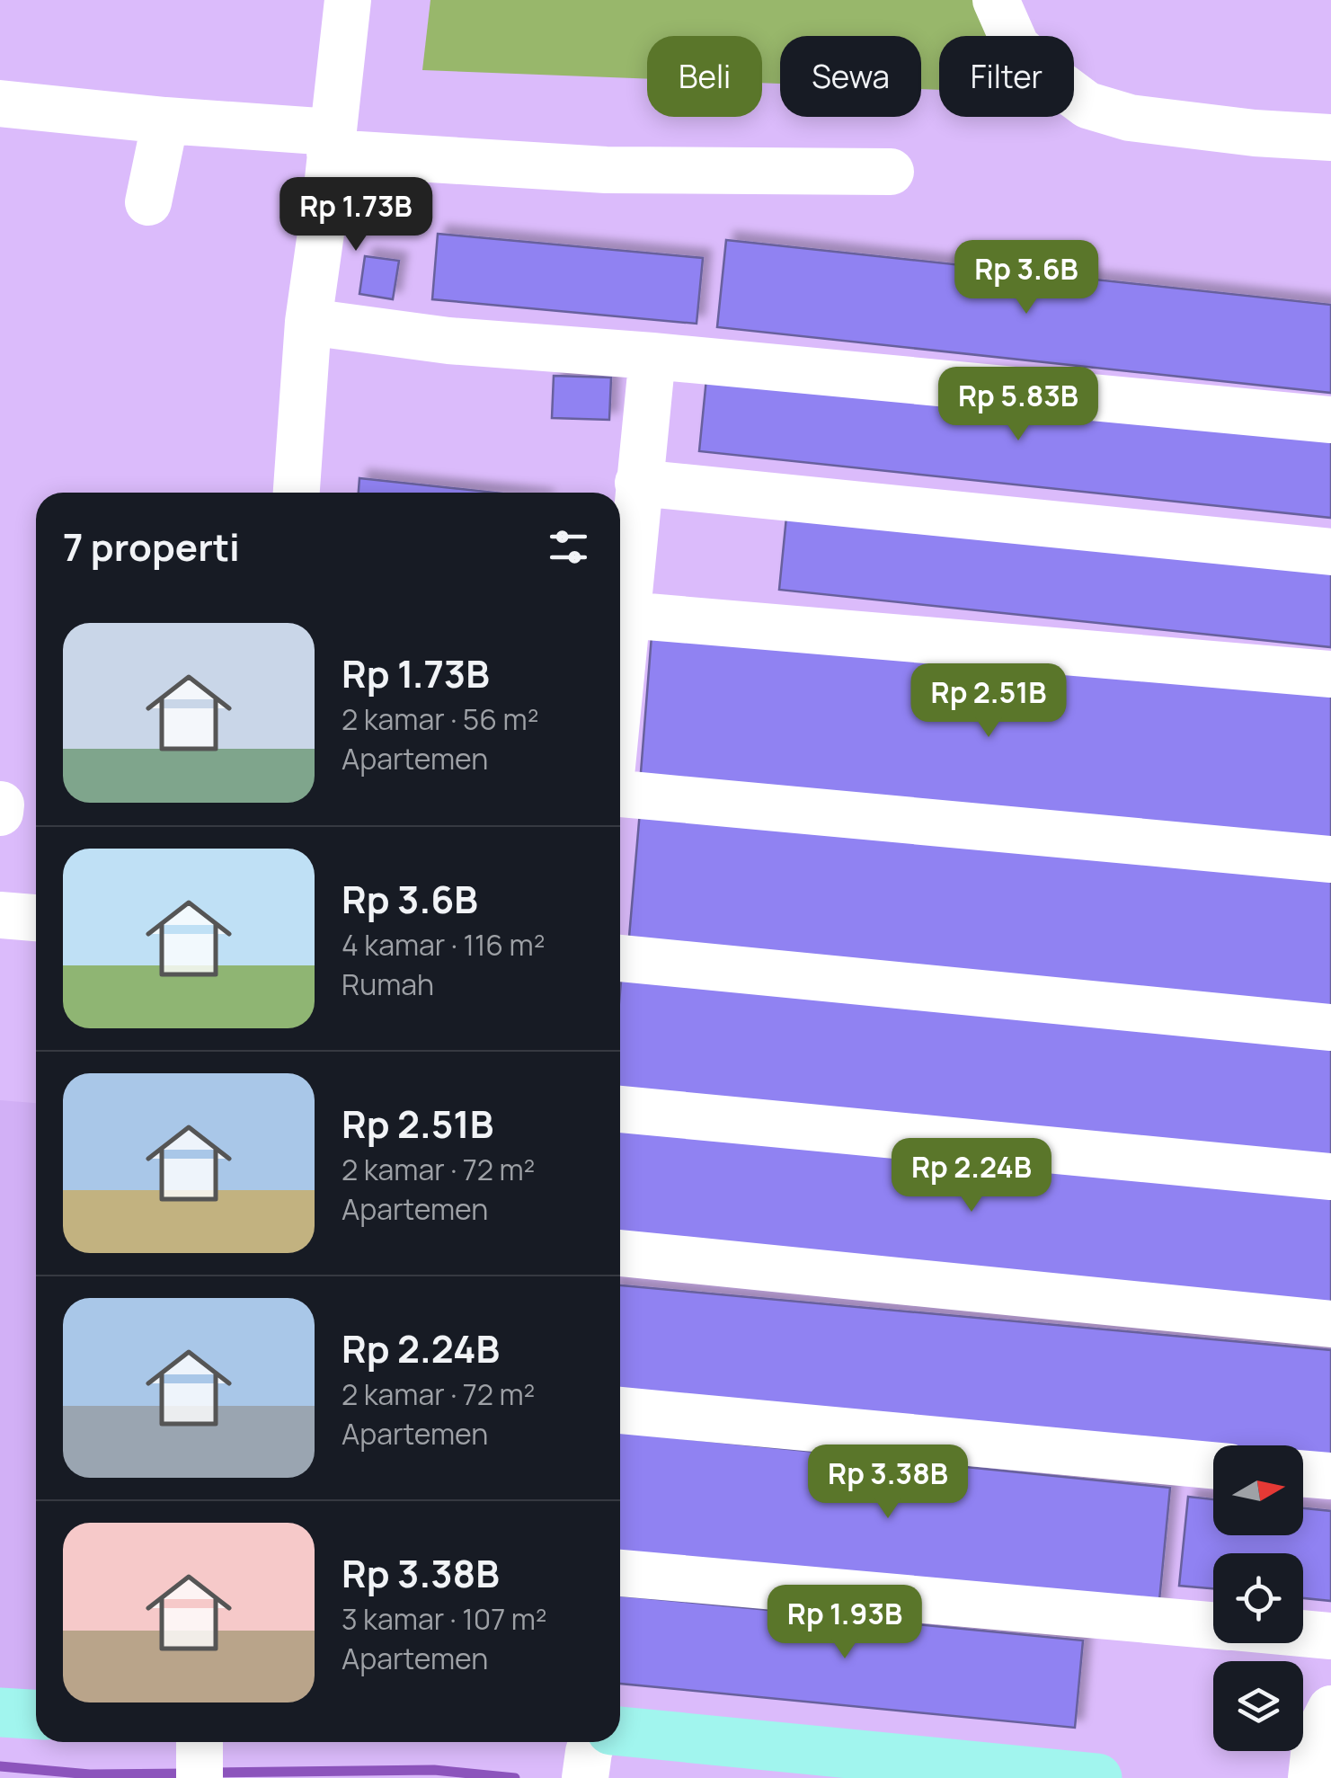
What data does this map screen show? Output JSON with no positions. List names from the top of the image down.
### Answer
{
  "north": "right",
  "page": {
    "chip": ["Beli", "Sewa", "Filter"],
    "price": [
      "Rp 1.73B",
      "Rp 3.6B",
      "Rp 5.83B",
      "Rp 2.51B",
      "Rp 2.24B",
      "Rp 3.38B",
      "Rp 1.93B"
    ],
    "heading": "7 properti",
    "list": [
      {
        "name": "Rp 1.73B",
        "note": "2 kamar · 56 m² · Apartemen"
      },
      {
        "name": "Rp 3.6B",
        "note": "4 kamar · 116 m² · Rumah"
      },
      {
        "name": "Rp 2.51B",
        "note": "2 kamar · 72 m² · Apartemen"
      },
      {
        "name": "Rp 2.24B",
        "note": "2 kamar · 72 m² · Apartemen"
      },
      {
        "name": "Rp 3.38B",
        "note": "3 kamar · 107 m² · Apartemen"
      }
    ]
  }
}
